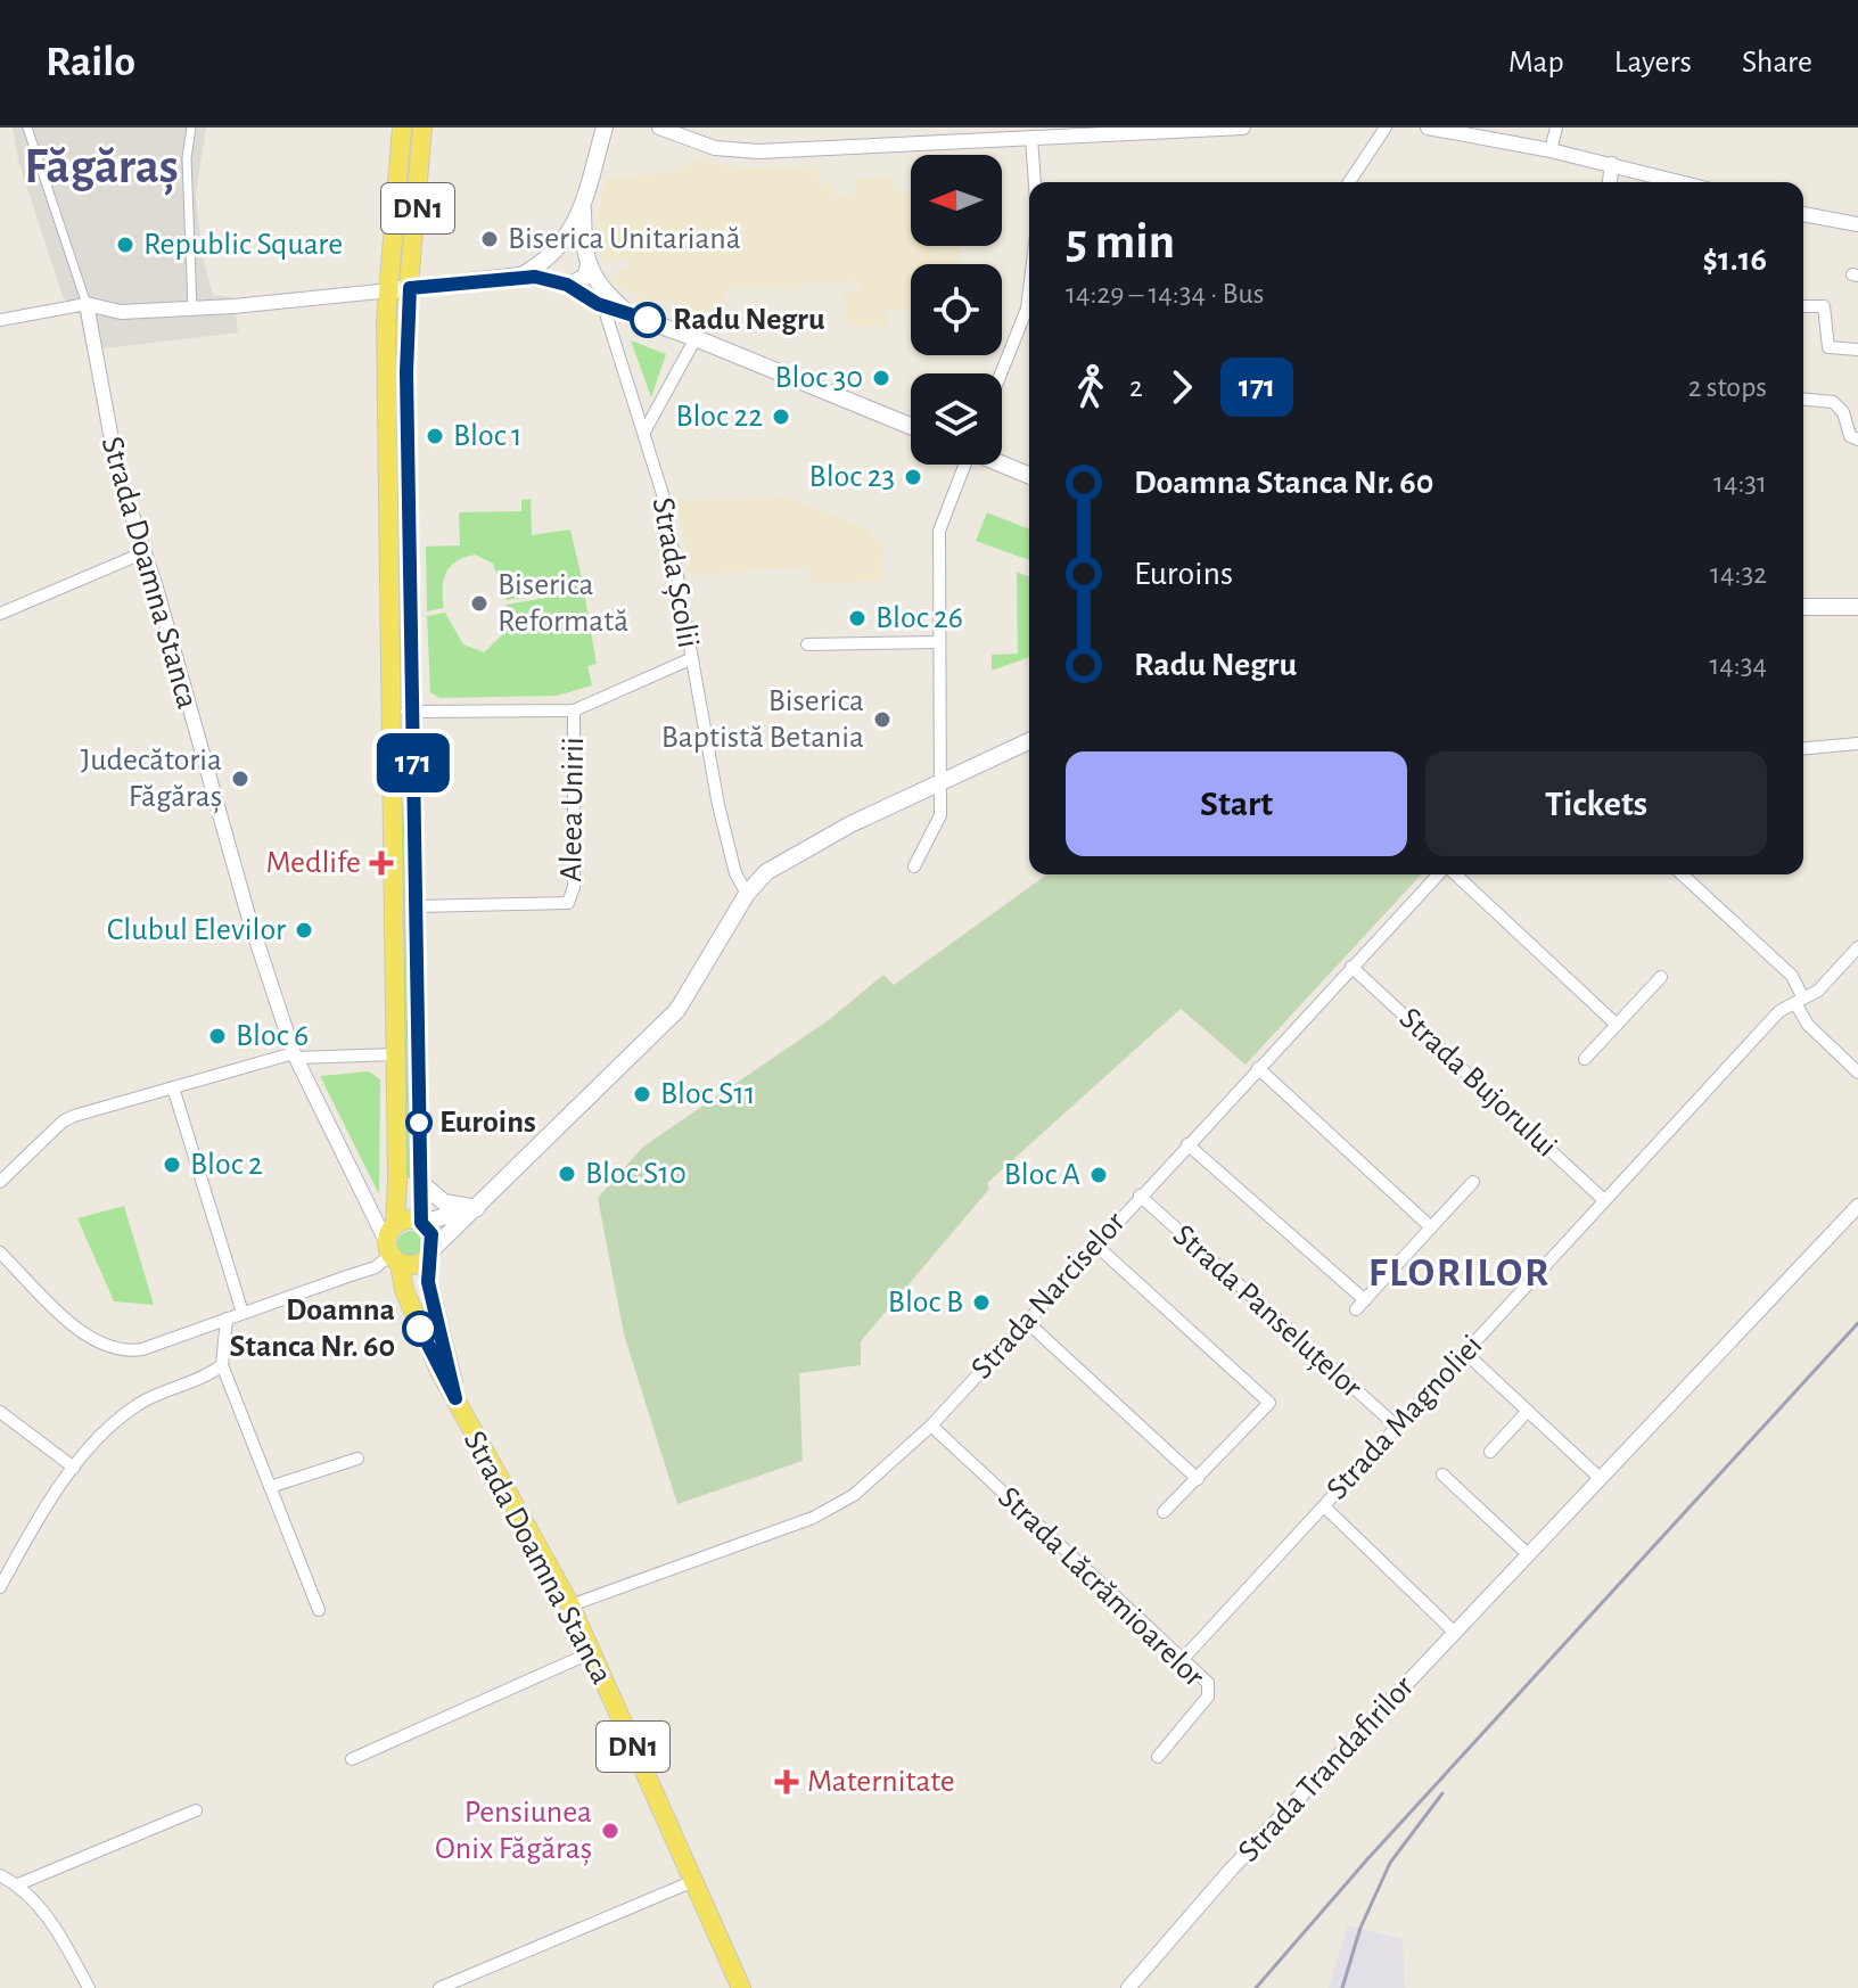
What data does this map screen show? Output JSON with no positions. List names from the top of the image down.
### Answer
{
  "streets": {
    "main road": ["DN1", "Strada Doamna Stanca"],
    "street": [
      "Strada Școlii",
      "Aleea Unirii",
      "Strada Bujorului",
      "Strada Narciselor",
      "Strada Panseluțelor",
      "Strada Magnoliei",
      "Strada Lăcrămioarelor",
      "Strada Trandafirilor"
    ]
  },
  "crossings": [
    ["DN1", "Strada Doamna Stanca"],
    ["DN1", "Aleea Unirii"],
    ["Strada Doamna Stanca", "Strada Narciselor"],
    ["Strada Școlii", "Aleea Unirii"],
    ["Strada Bujorului", "Strada Narciselor"],
    ["Strada Bujorului", "Strada Magnoliei"],
    ["Strada Narciselor", "Strada Panseluțelor"],
    ["Strada Narciselor", "Strada Lăcrămioarelor"],
    ["Strada Panseluțelor", "Strada Magnoliei"],
    ["Strada Magnoliei", "Strada Lăcrămioarelor"]
  ],
  "districts": ["Făgăraș", "FLORILOR"],
  "places": {
    "other": [
      "Biserica Unitariană",
      "Republic Square",
      "Radu Negru",
      "Bloc 30",
      "Bloc 22",
      "Bloc 1",
      "Bloc 23",
      "Biserica Reformată",
      "Bloc 26",
      "Biserica Baptistă Betania",
      "Judecătoria Făgăraș",
      "Clubul Elevilor",
      "Bloc 6",
      "Bloc S11",
      "Euroins",
      "Bloc 2",
      "Bloc S10",
      "Bloc A",
      "Bloc B",
      "Doamna Stanca Nr. 60",
      "Pensiunea Onix Făgăraș"
    ],
    "health": ["Medlife", "Maternitate"]
  },
  "lines": ["bus line 171"],
  "north": "left",
  "page": {
    "header": "Railo",
    "nav": ["Map", "Layers", "Share"],
    "on_map": "171",
    "heading": ["5 min", "14:29 – 14:34 · Bus", "$1.16"],
    "legs": ["2", "171", "2 stops"],
    "list": [
      {
        "name": "Doamna Stanca Nr. 60",
        "value": "14:31"
      },
      {
        "name": "Euroins",
        "value": "14:32"
      },
      {
        "name": "Radu Negru",
        "value": "14:34"
      }
    ],
    "buttons": ["Start", "Tickets"]
  }
}
